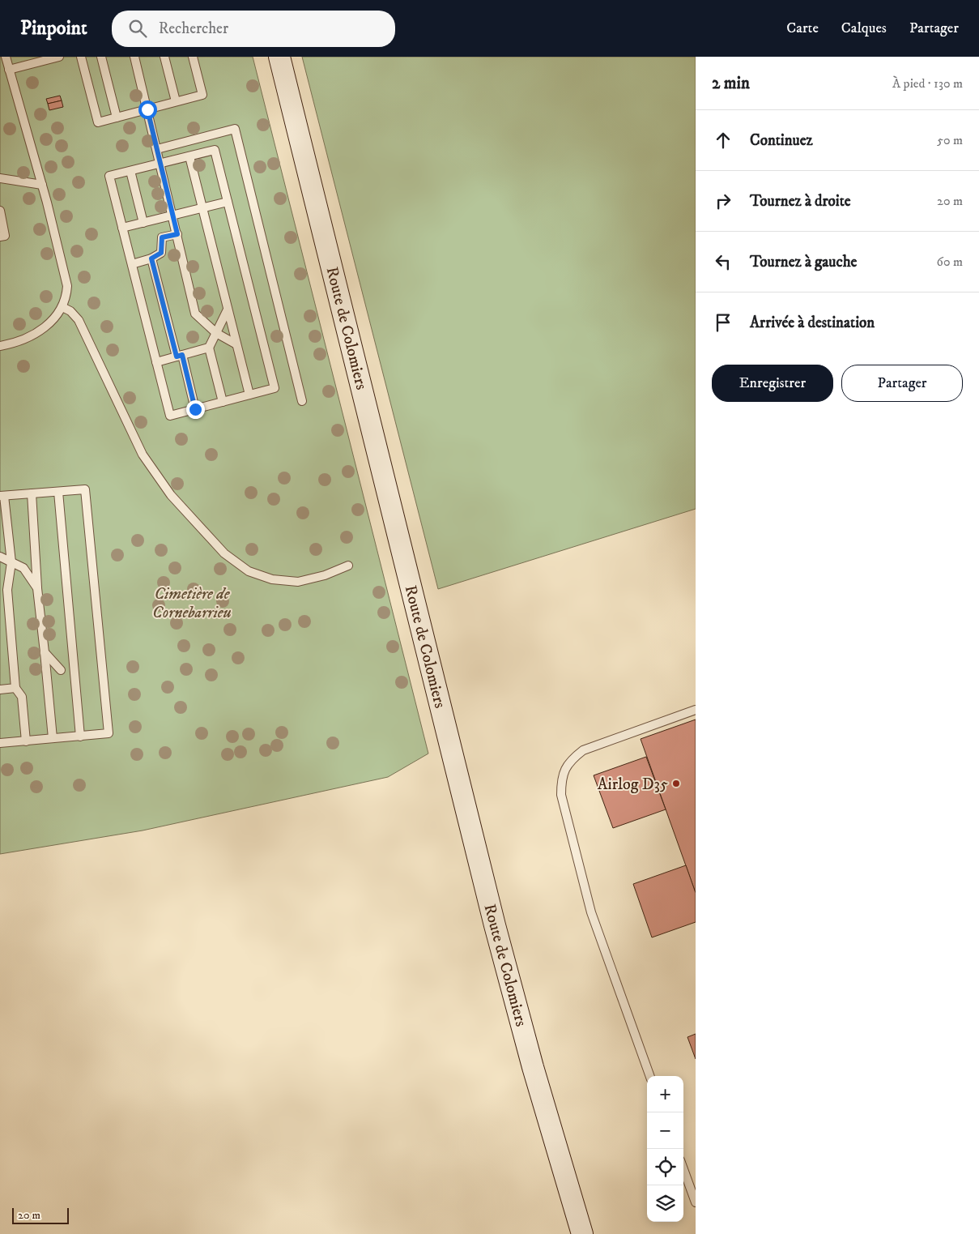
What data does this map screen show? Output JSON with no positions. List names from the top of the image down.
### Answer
{
  "streets": {
    "main road": ["Route de Colomiers"]
  },
  "parks": ["Cimetière de Cornebarrieu"],
  "places": ["Airlog D35"],
  "scale_bar": "20 m",
  "page": {
    "header": "Pinpoint",
    "search": "Rechercher",
    "nav": ["Carte", "Calques", "Partager"],
    "heading": ["2 min", "À pied · 130 m"],
    "list": [
      ["Continuez", "50 m"],
      ["Tournez à droite", "20 m"],
      ["Tournez à gauche", "60 m"],
      "Arrivée à destination"
    ],
    "buttons": ["Enregistrer", "Partager"],
    "map_buttons": ["+", "−"],
    "scale": "20 m"
  }
}
